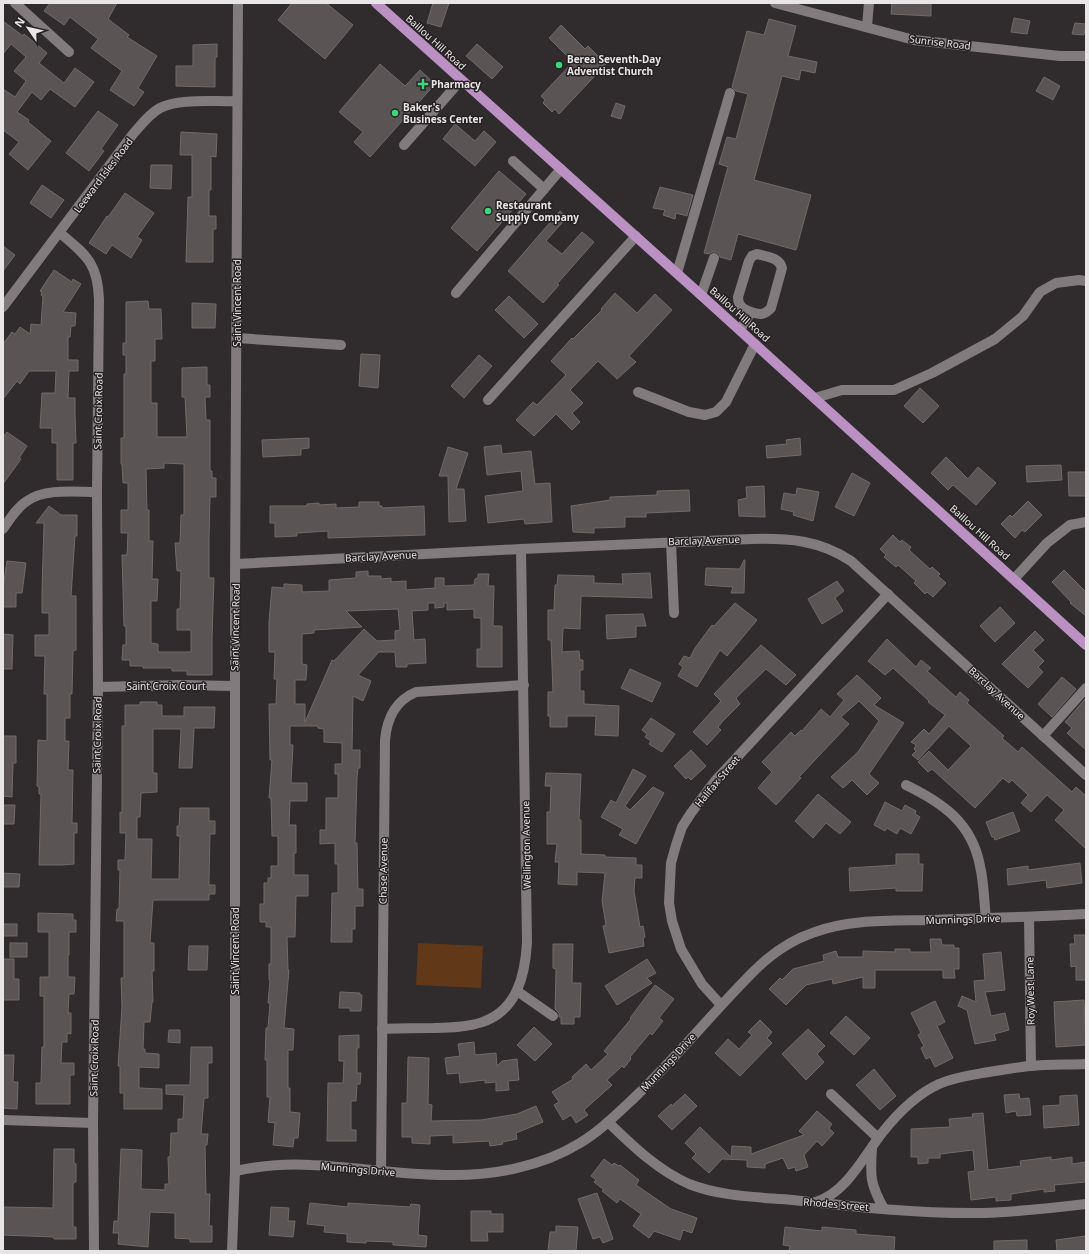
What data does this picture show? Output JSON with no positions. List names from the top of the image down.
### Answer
{
  "streets": {
    "main road": ["Baillou Hill Road"],
    "street": [
      "Sunrise Road",
      "Leeward Isles Road",
      "Saint Vincent Road",
      "Saint Croix Road",
      "Barclay Avenue",
      "Saint Croix Court",
      "Halifax Street",
      "Wellington Avenue",
      "Chase Avenue",
      "Munnings Drive",
      "Roy West Lane",
      "Rhodes Street"
    ]
  },
  "crossings": [
    ["Leeward Isles Road", "Saint Vincent Road"],
    ["Leeward Isles Road", "Saint Croix Road"],
    ["Saint Vincent Road", "Barclay Avenue"],
    ["Saint Vincent Road", "Saint Croix Court"],
    ["Saint Vincent Road", "Munnings Drive"],
    ["Saint Croix Road", "Saint Croix Court"],
    ["Barclay Avenue", "Halifax Street"],
    ["Barclay Avenue", "Wellington Avenue"],
    ["Halifax Street", "Munnings Drive"],
    ["Wellington Avenue", "Chase Avenue"],
    ["Chase Avenue", "Munnings Drive"],
    ["Munnings Drive", "Roy West Lane"],
    ["Munnings Drive", "Rhodes Street"]
  ],
  "places": {
    "other": ["Berea Seventh-Day Adventist Church", "Baker's Business Center", "Restaurant Supply Company"],
    "health": ["Pharmacy"]
  },
  "north": "top left"
}
